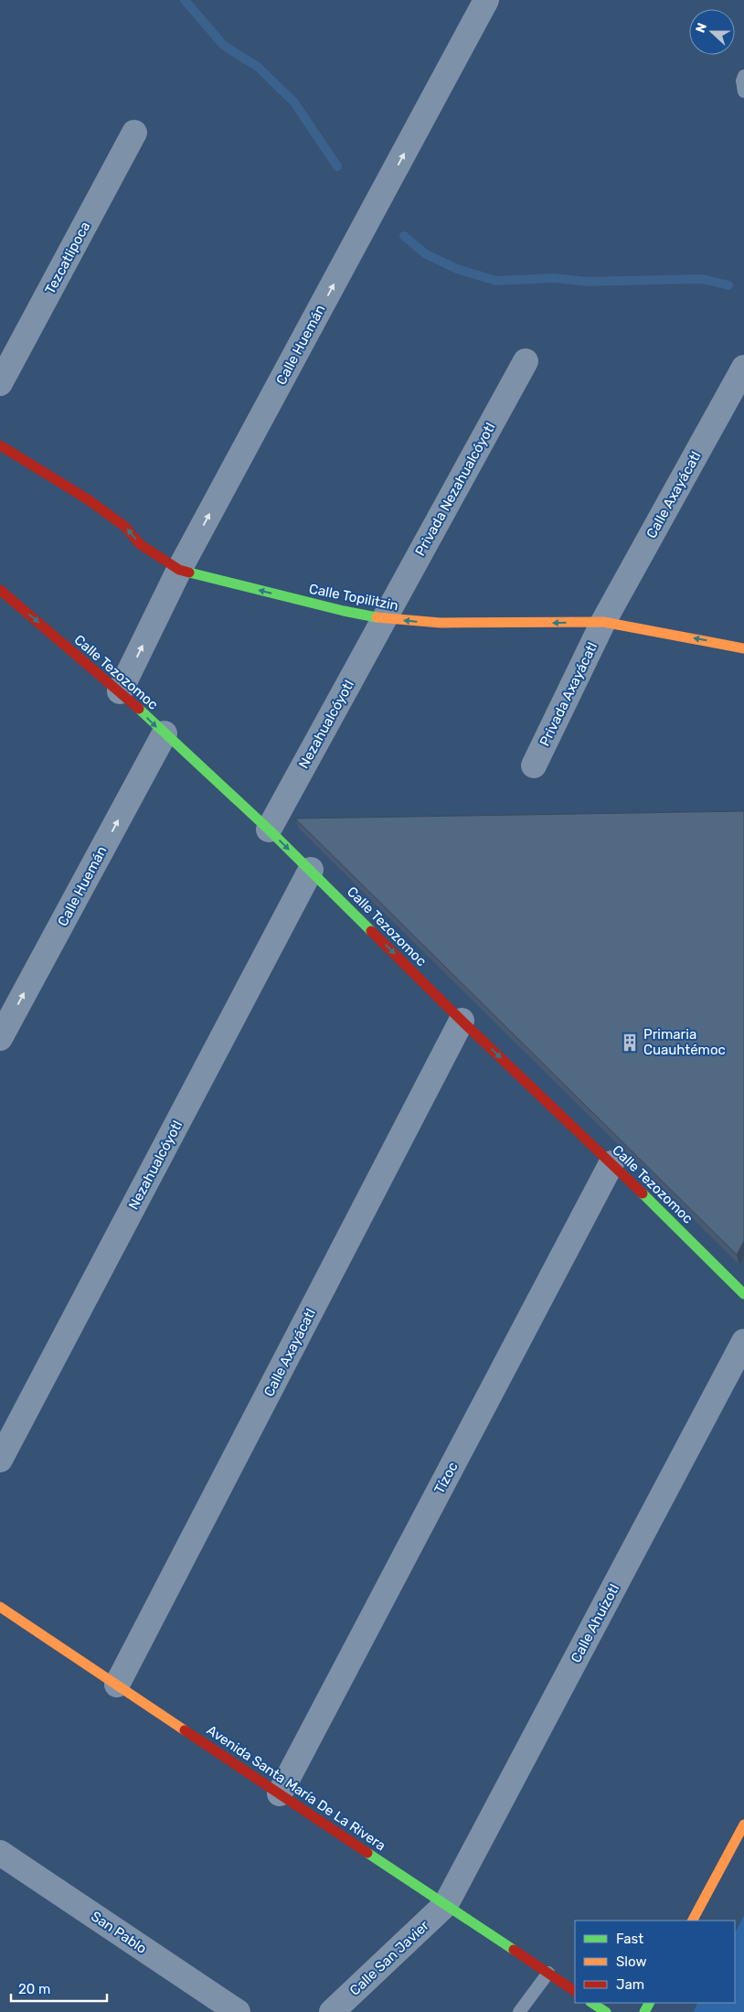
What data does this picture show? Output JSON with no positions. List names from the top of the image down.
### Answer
{
  "streets": {
    "street": [
      "Tezcatlipoca",
      "Calle Huemán",
      "Privada Nezahualcóyotl",
      "Calle Axayácatl",
      "Calle Topilitzin",
      "Calle Tezozomoc",
      "Privada Axayácatl",
      "Nezahualcóyotl",
      "Tízoc",
      "Calle Ahuízotl",
      "Avenida Santa María De La Rivera",
      "San Pablo",
      "Calle San Javier"
    ]
  },
  "crossings": [
    ["Calle Huemán", "Calle Topilitzin"],
    ["Calle Huemán", "Calle Tezozomoc"],
    ["Privada Nezahualcóyotl", "Calle Topilitzin"],
    ["Privada Nezahualcóyotl", "Nezahualcóyotl"],
    ["Calle Axayácatl", "Calle Topilitzin"],
    ["Calle Axayácatl", "Calle Tezozomoc"],
    ["Calle Axayácatl", "Privada Axayácatl"],
    ["Calle Axayácatl", "Avenida Santa María De La Rivera"],
    ["Calle Topilitzin", "Privada Axayácatl"],
    ["Calle Topilitzin", "Nezahualcóyotl"],
    ["Calle Tezozomoc", "Nezahualcóyotl"],
    ["Calle Tezozomoc", "Tízoc"],
    ["Tízoc", "Avenida Santa María De La Rivera"],
    ["Calle Ahuízotl", "Avenida Santa María De La Rivera"],
    ["Calle Ahuízotl", "Calle San Javier"],
    ["Avenida Santa María De La Rivera", "Calle San Javier"]
  ],
  "one_way": ["Calle Huemán", "Calle Topilitzin", "Calle Tezozomoc"],
  "places": {
    "building": ["Primaria Cuauhtémoc"]
  },
  "legend": ["Fast", "Slow", "Jam"],
  "scale_bar": "20 m",
  "north": "left"
}
